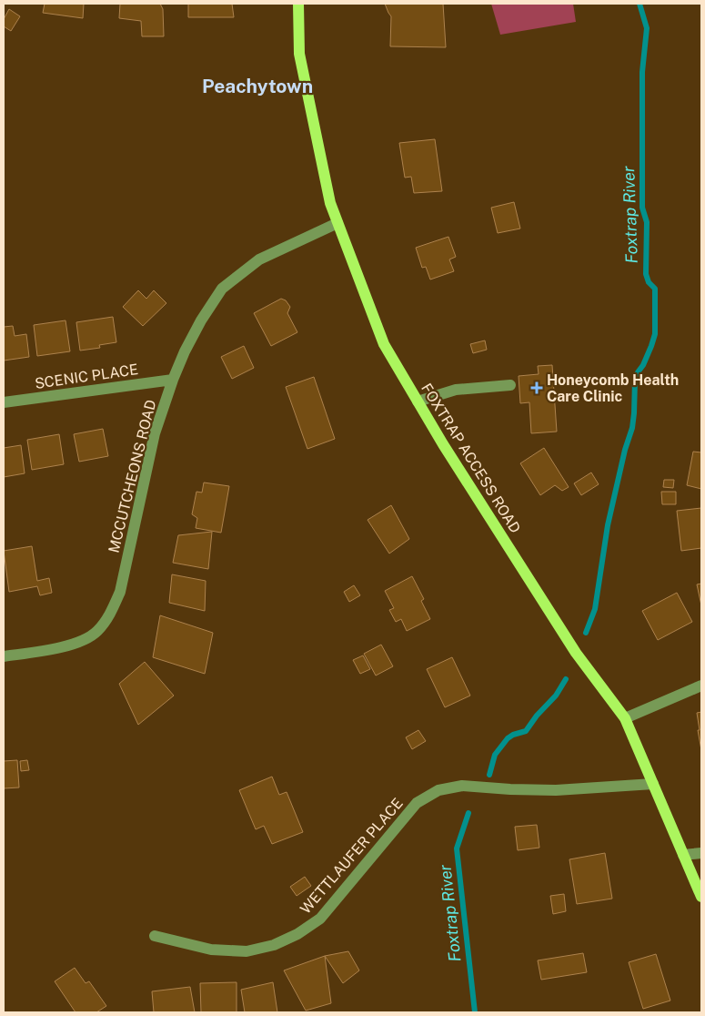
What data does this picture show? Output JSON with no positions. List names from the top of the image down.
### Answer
{
  "streets": {
    "main road": ["FOXTRAP ACCESS ROAD"],
    "street": ["SCENIC PLACE", "MCCUTCHEONS ROAD", "WETTLAUFER PLACE"]
  },
  "crossings": [
    ["SCENIC PLACE", "MCCUTCHEONS ROAD"],
    ["FOXTRAP ACCESS ROAD", "MCCUTCHEONS ROAD"],
    ["FOXTRAP ACCESS ROAD", "WETTLAUFER PLACE"]
  ],
  "districts": ["Peachytown"],
  "water": ["Foxtrap River"],
  "places": {
    "health": ["Honeycomb Health Care Clinic"]
  }
}
